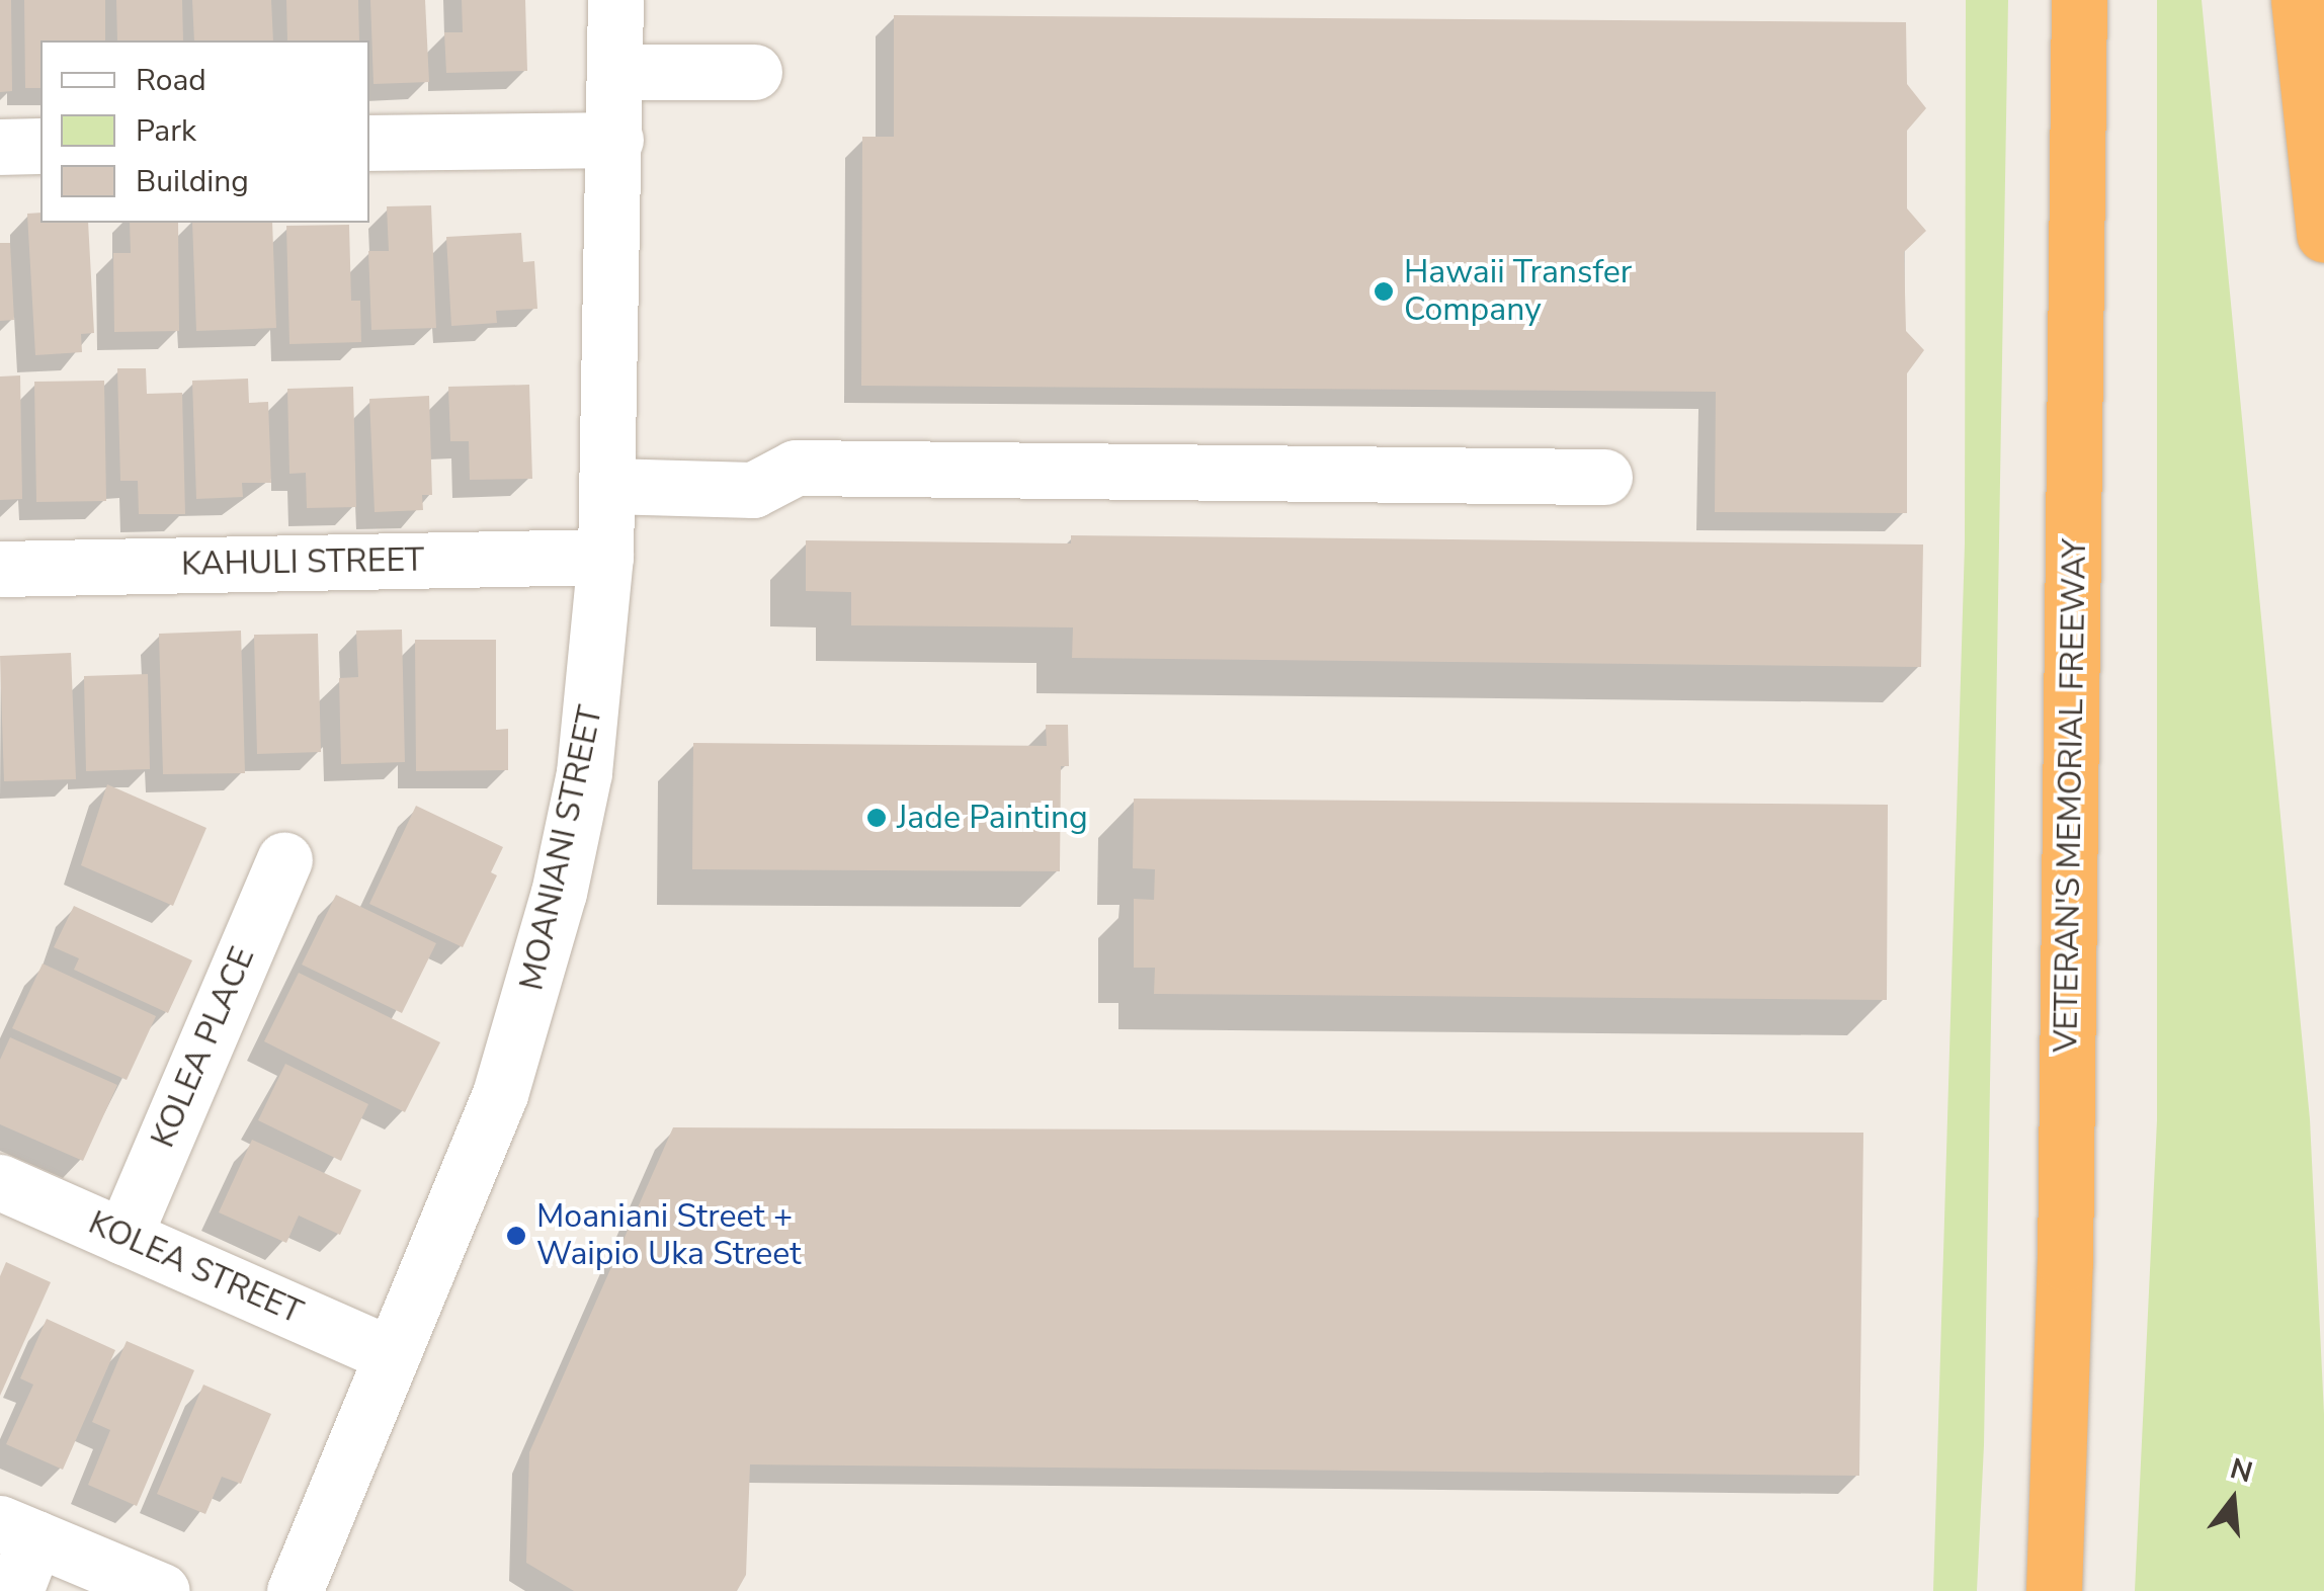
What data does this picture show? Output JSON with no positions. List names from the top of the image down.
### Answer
{
  "streets": {
    "highway": ["VETERAN'S MEMORIAL FREEWAY"],
    "street": [
      "KAHULI STREET",
      "MOANIANI STREET",
      "KOLEA PLACE",
      "KOLEA STREET"
    ]
  },
  "crossings": [
    ["KAHULI STREET", "MOANIANI STREET"],
    ["MOANIANI STREET", "KOLEA STREET"],
    ["KOLEA PLACE", "KOLEA STREET"]
  ],
  "places": ["Hawaii Transfer Company", "Jade Painting", "Moaniani Street + Waipio Uka Street"],
  "legend": ["Road", "Park", "Building"],
  "north": "top"
}
